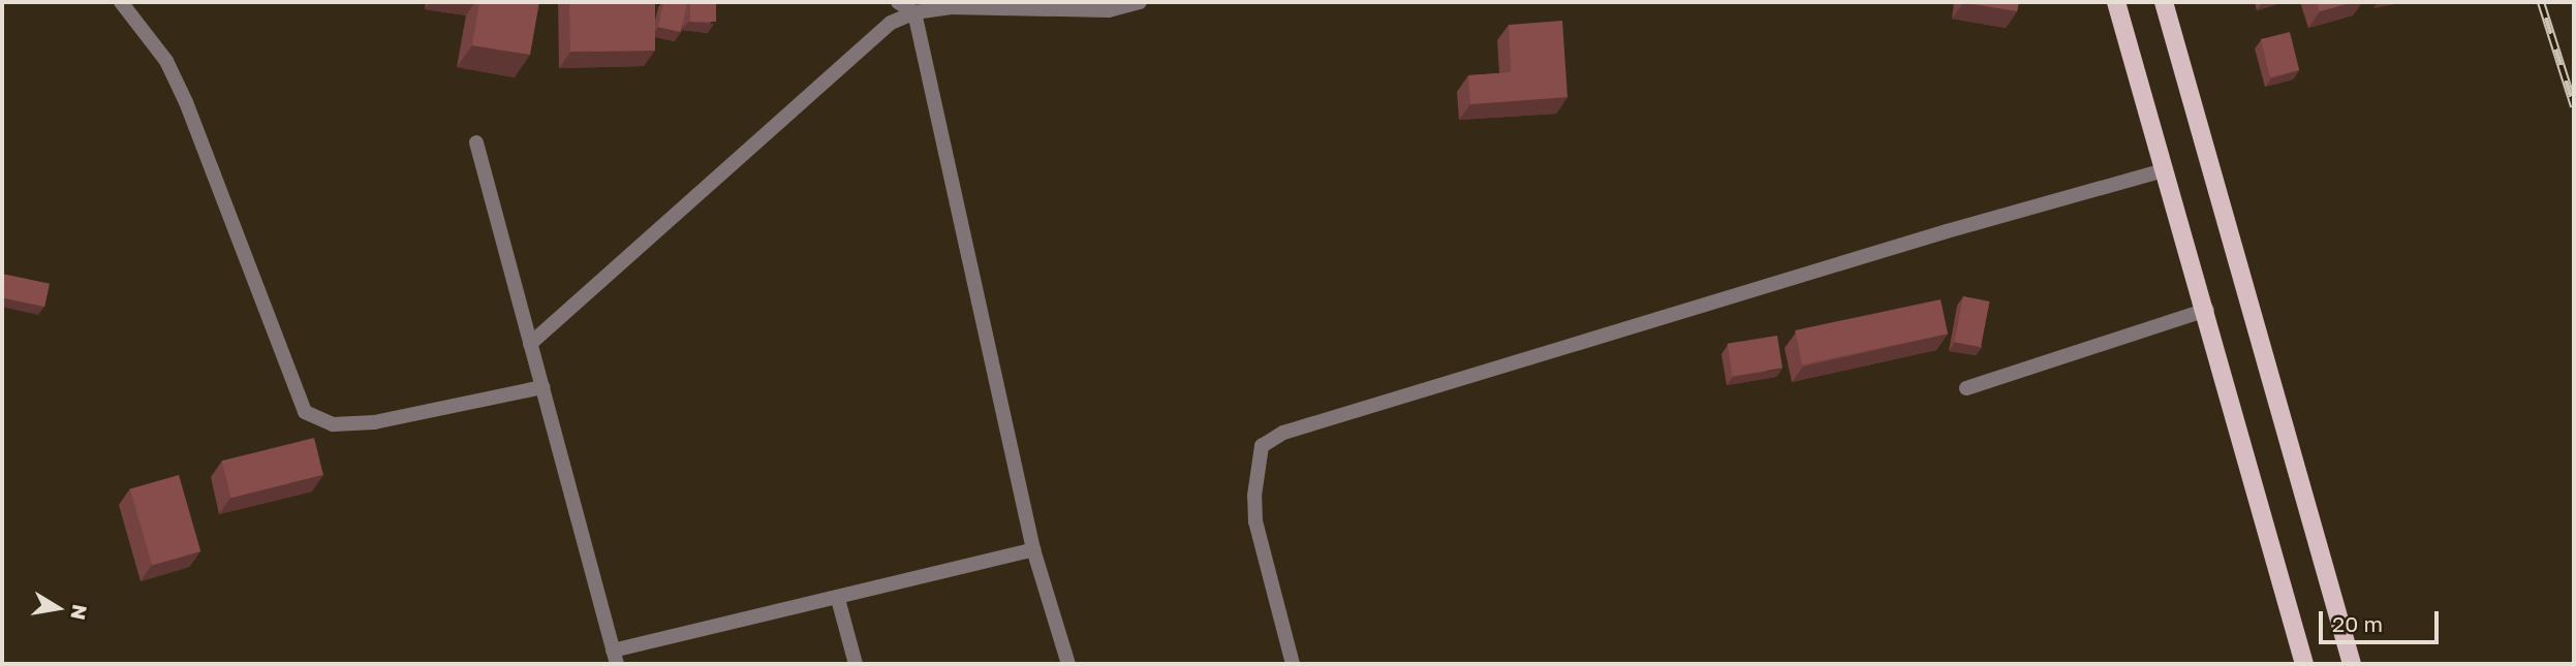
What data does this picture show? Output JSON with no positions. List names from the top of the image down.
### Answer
{
  "scale_bar": "20 m",
  "north": "right"
}
